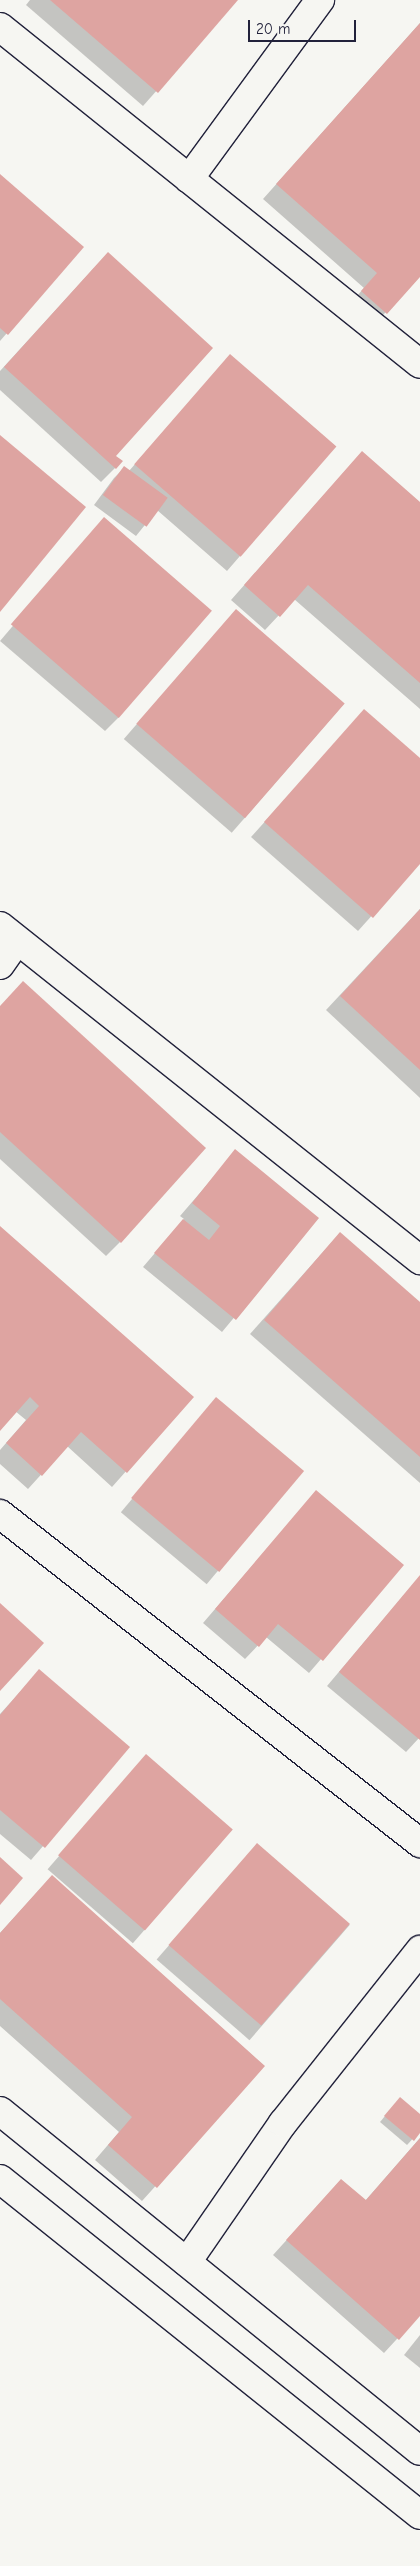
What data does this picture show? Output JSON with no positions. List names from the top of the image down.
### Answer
{
  "scale_bar": "20 m"
}
